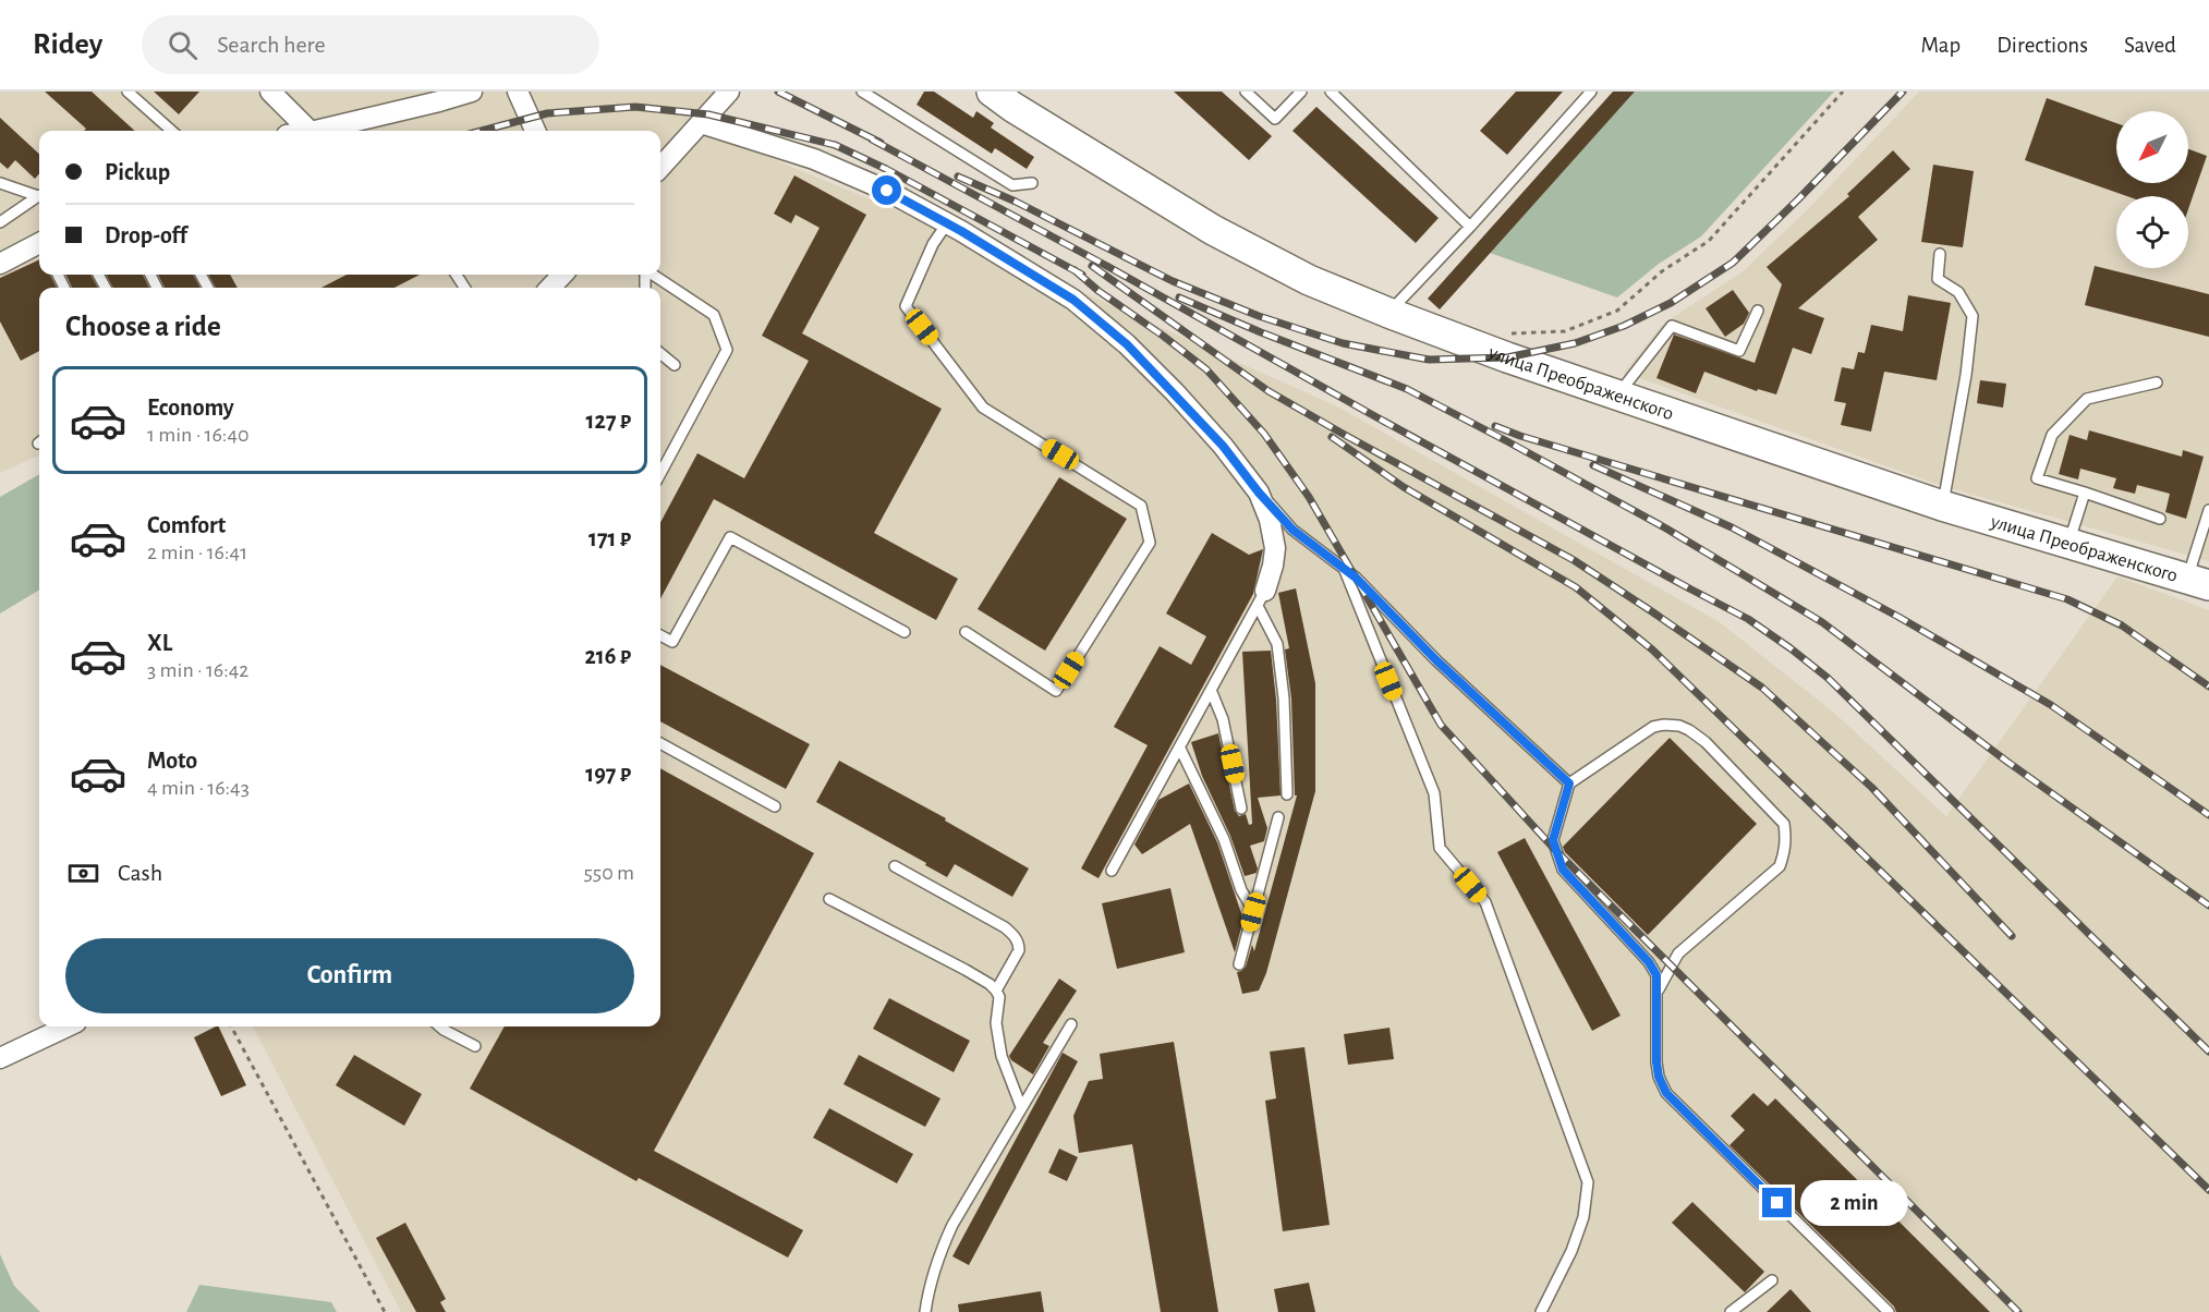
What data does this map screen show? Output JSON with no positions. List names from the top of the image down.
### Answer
{
  "streets": {
    "street": ["улица Преображенского"]
  },
  "north": "bottom left",
  "page": {
    "header": "Ridey",
    "search": "Search here",
    "nav": ["Map", "Directions", "Saved"],
    "banner": ["Pickup", "Drop-off"],
    "heading": "Choose a ride",
    "list": [
      {
        "name": "Economy",
        "note": "1 min · 16:40",
        "value": "127 ₽"
      },
      {
        "name": "Comfort",
        "note": "2 min · 16:41",
        "value": "171 ₽"
      },
      {
        "name": "XL",
        "note": "3 min · 16:42",
        "value": "216 ₽"
      },
      {
        "name": "Moto",
        "note": "4 min · 16:43",
        "value": "197 ₽"
      }
    ],
    "pay": ["Cash", "550 m"],
    "buttons": "Confirm",
    "bubble": "2 min"
  }
}
